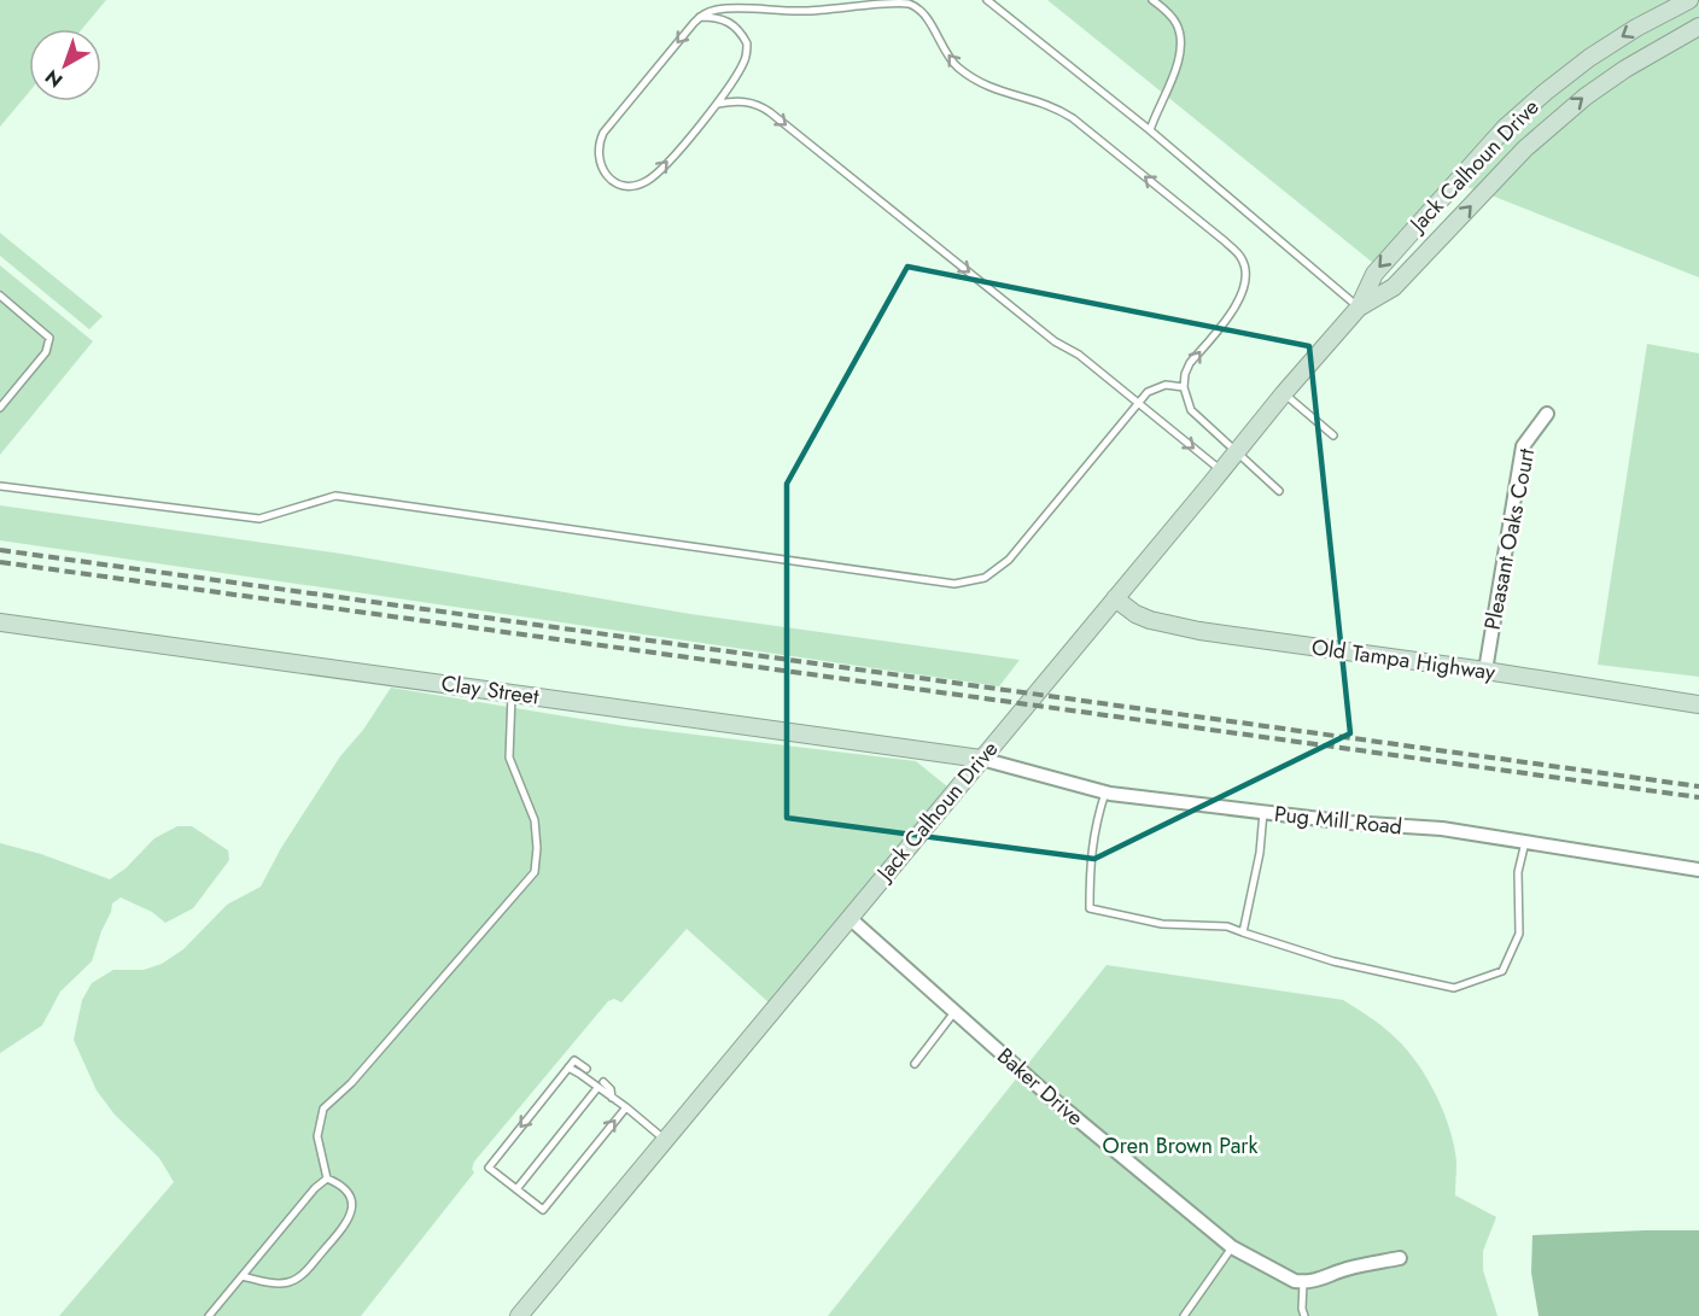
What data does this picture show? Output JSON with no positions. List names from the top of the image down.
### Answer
{
  "streets": {
    "street": [
      "Jack Calhoun Drive",
      "Pleasant Oaks Court",
      "Old Tampa Highway",
      "Clay Street",
      "Pug Mill Road",
      "Baker Drive"
    ]
  },
  "crossings": [
    ["Jack Calhoun Drive", "Old Tampa Highway"],
    ["Jack Calhoun Drive", "Clay Street"],
    ["Jack Calhoun Drive", "Pug Mill Road"],
    ["Jack Calhoun Drive", "Baker Drive"],
    ["Pleasant Oaks Court", "Old Tampa Highway"],
    ["Clay Street", "Pug Mill Road"]
  ],
  "parks": ["Oren Brown Park"],
  "north": "bottom left"
}
